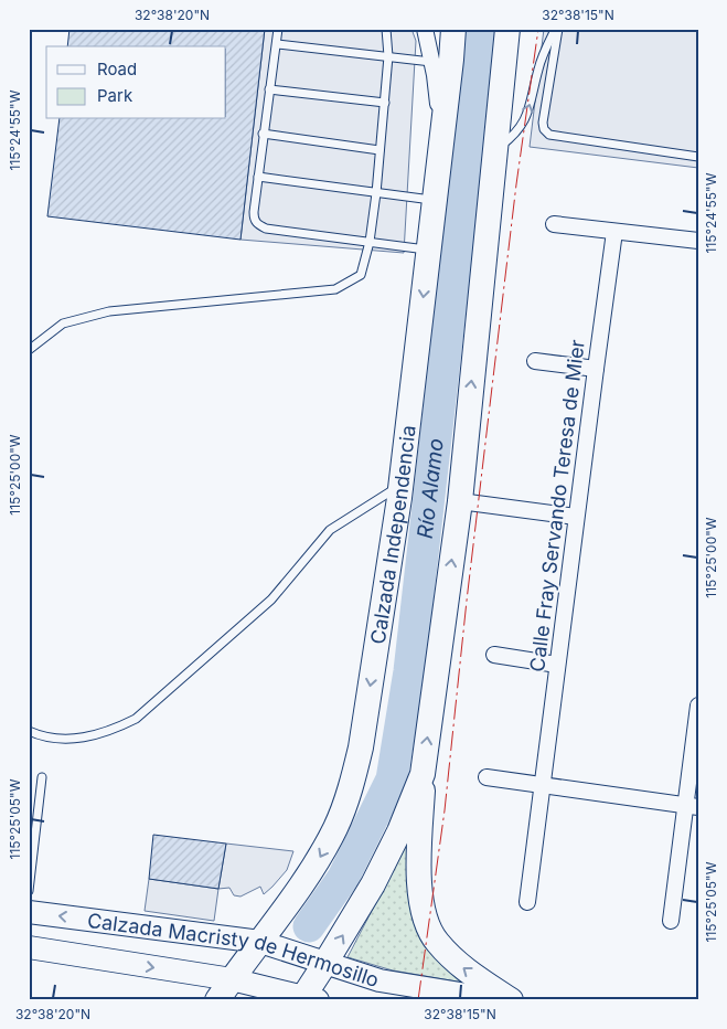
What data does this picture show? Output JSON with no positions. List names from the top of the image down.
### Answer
{
  "streets": {
    "main road": ["Calzada Independencia", "Calzada Macristy de Hermosillo"],
    "street": ["Calle Fray Servando Teresa de Mier"]
  },
  "crossings": [
    ["Calzada Independencia", "Calzada Macristy de Hermosillo"]
  ],
  "water": ["Río Alamo"],
  "legend": ["Road", "Park"],
  "coordinates": [
    "32°38'20\"N",
    "32°38'15\"N",
    "115°24'55\"W",
    "115°25'00\"W",
    "115°25'05\"W"
  ]
}
